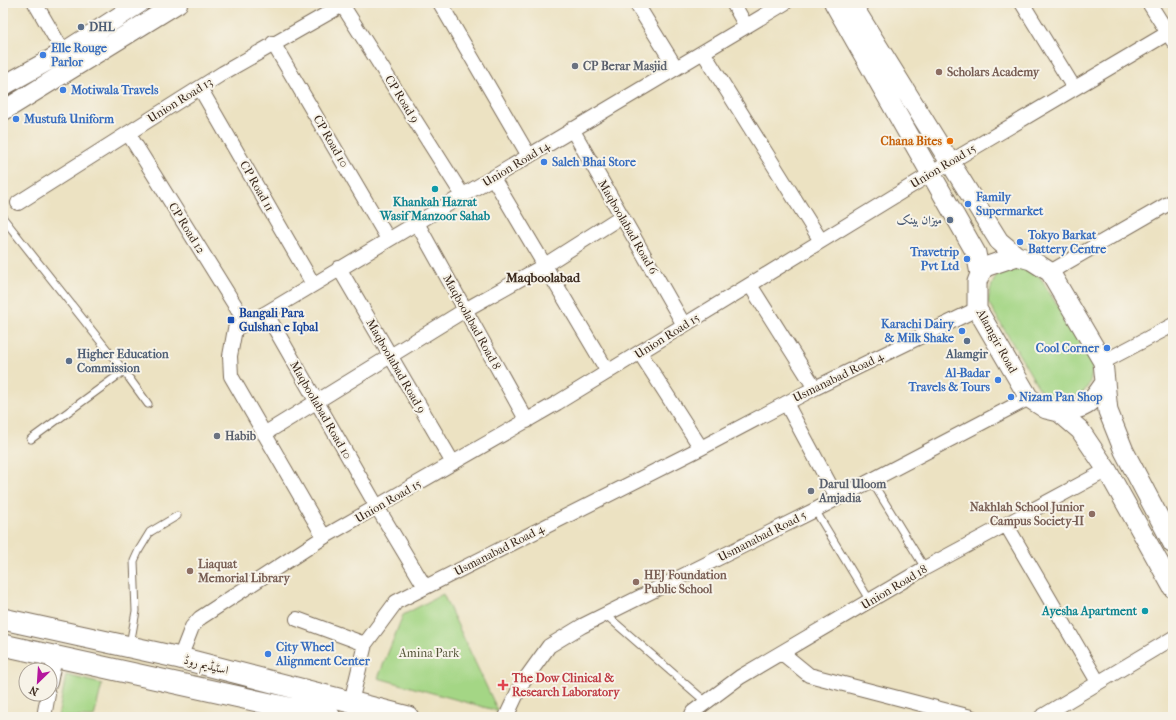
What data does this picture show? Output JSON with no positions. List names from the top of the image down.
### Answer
{
  "streets": {
    "main road": ["اسٹیڈیم روڈ"],
    "street": [
      "CP Road 9",
      "Union Road 13",
      "CP Road 10",
      "Union Road 14",
      "Union Road 15",
      "CP Road 11",
      "Maqboolabad Road 6",
      "CP Road 12",
      "Maqboolabad Road 8",
      "Alamgir Road",
      "Maqboolabad Road 9",
      "Usmanabad Road 4",
      "Maqboolabad Road 10",
      "Usmanabad Road 5",
      "Union Road 18"
    ]
  },
  "crossings": [
    ["CP Road 9", "Union Road 13"],
    ["CP Road 9", "Union Road 14"],
    ["Union Road 13", "CP Road 10"],
    ["Union Road 13", "CP Road 11"],
    ["Union Road 13", "CP Road 12"],
    ["CP Road 10", "Union Road 14"],
    ["Union Road 14", "CP Road 11"],
    ["Union Road 14", "Maqboolabad Road 6"],
    ["Union Road 14", "CP Road 12"],
    ["Union Road 14", "Maqboolabad Road 8"],
    ["Union Road 14", "Maqboolabad Road 9"],
    ["Union Road 14", "Maqboolabad Road 10"],
    ["Union Road 15", "Maqboolabad Road 6"],
    ["Union Road 15", "Maqboolabad Road 8"],
    ["Union Road 15", "Alamgir Road"],
    ["Union Road 15", "Maqboolabad Road 9"],
    ["Union Road 15", "Maqboolabad Road 10"],
    ["Union Road 15", "اسٹیڈیم روڈ"],
    ["Alamgir Road", "Usmanabad Road 4"],
    ["Alamgir Road", "Usmanabad Road 5"],
    ["Alamgir Road", "Union Road 18"],
    ["Usmanabad Road 4", "اسٹیڈیم روڈ"]
  ],
  "districts": ["Maqboolabad"],
  "parks": ["Amina Park"],
  "places": {
    "other": [
      "DHL",
      "Elle Rouge Parlor",
      "CP Berar Masjid",
      "Scholars Academy",
      "Motiwala Travels",
      "Mustufa Uniform",
      "Chana Bites",
      "Saleh Bhai Store",
      "Khankah Hazrat Wasif Manzoor Sahab",
      "Family Supermarket",
      "میزان بینک",
      "Tokyo Barkat Battery Centre",
      "Travetrip Pvt Ltd",
      "Karachi Dairy & Milk Shake",
      "Alamgir",
      "Cool Corner",
      "Higher Education Commission",
      "Al-Badar Travels & Tours",
      "Nizam Pan Shop",
      "Habib",
      "Darul Uloom Amjadia",
      "Nakhlah School Junior Campus Society-II",
      "Liaquat Memorial Library",
      "HEJ Foundation Public School",
      "Ayesha Apartment",
      "City Wheel Alignment Center"
    ],
    "transit": ["Bangali Para Gulshan e Iqbal"],
    "health": ["The Dow Clinical & Research Laboratory"]
  },
  "north": "bottom left"
}
